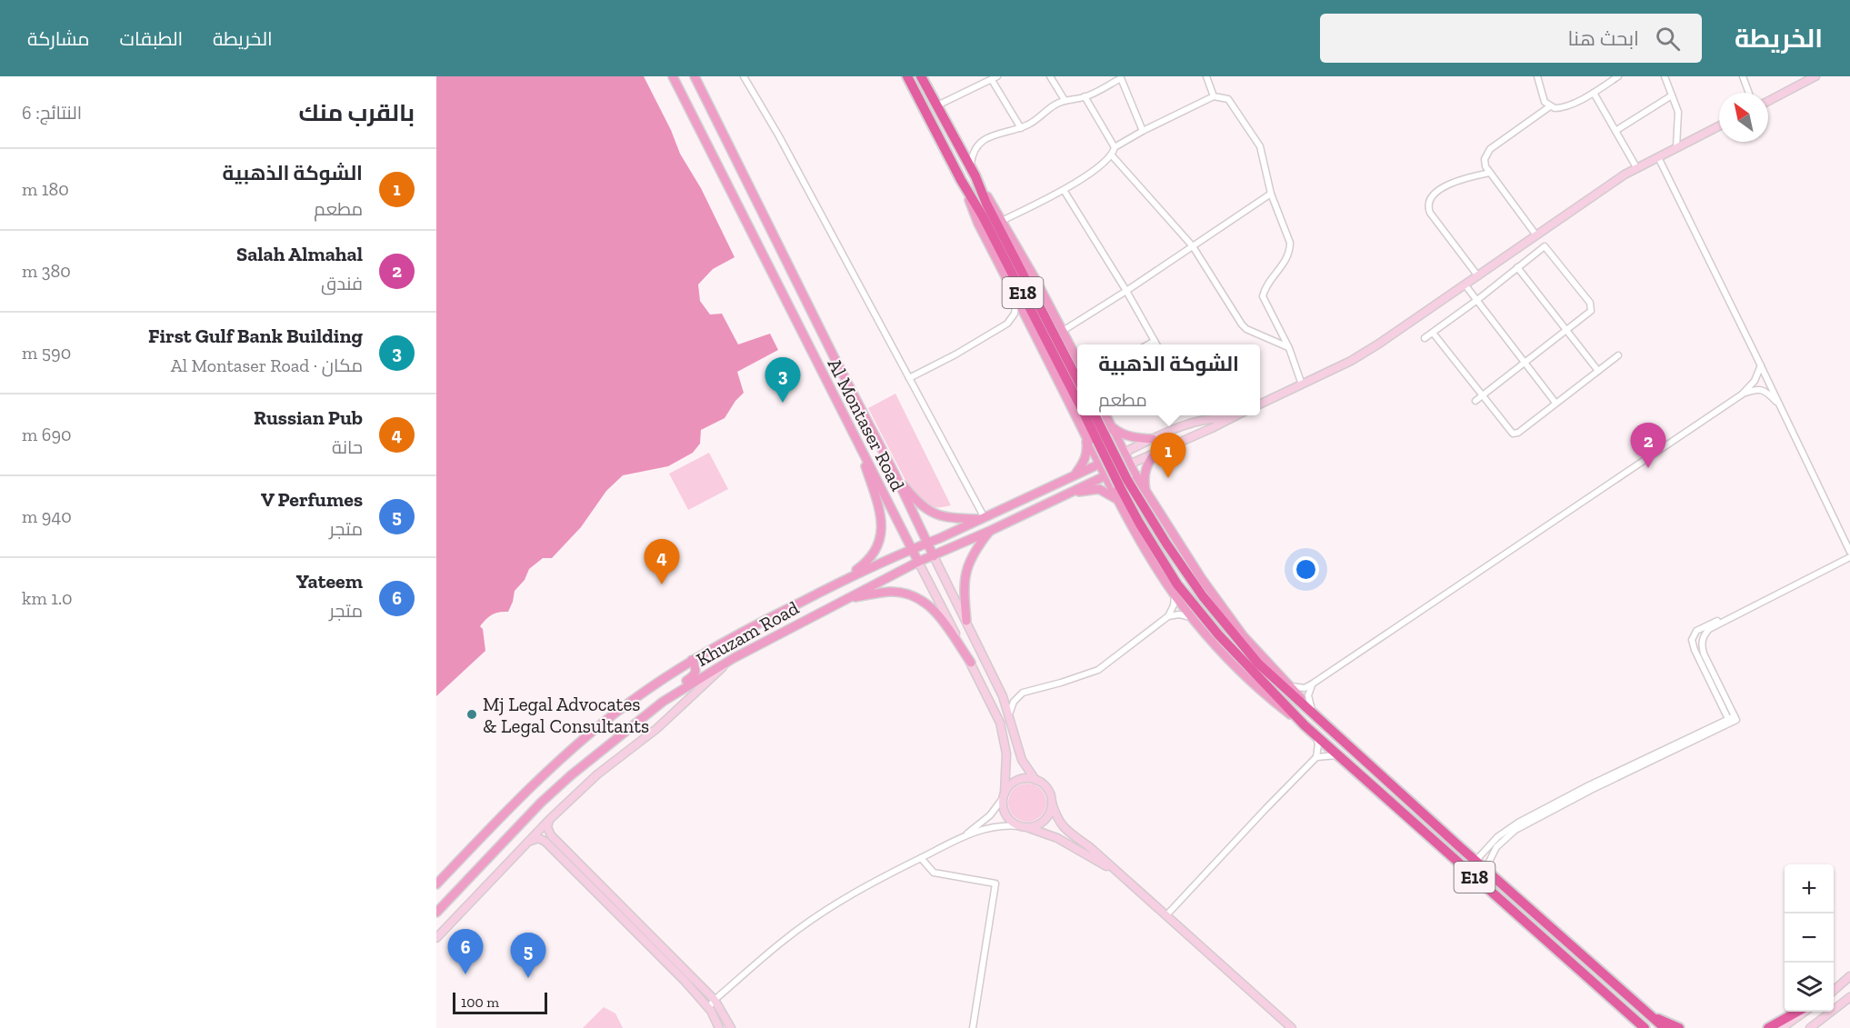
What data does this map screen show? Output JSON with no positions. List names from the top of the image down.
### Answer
{
  "streets": {
    "highway": ["E18"],
    "main road": ["Al Montaser Road", "Khuzam Road"]
  },
  "crossings": [
    ["Al Montaser Road", "Khuzam Road"]
  ],
  "places": ["Mj Legal Advocates & Legal Consultants"],
  "scale_bar": "100 m",
  "north": "top left",
  "page": {
    "header": "الخريطة",
    "search": "ابحث هنا",
    "nav": ["الخريطة", "الطبقات", "مشاركة"],
    "heading": ["بالقرب منك", "النتائج: 6"],
    "list": [
      {
        "mark": "1",
        "name": "الشوكة الذهبية",
        "note": "مطعم",
        "value": "180 m"
      },
      {
        "mark": "2",
        "name": "Salah Almahal",
        "note": "فندق",
        "value": "380 m"
      },
      {
        "mark": "3",
        "name": "First Gulf Bank Building",
        "note": "مكان · Al Montaser Road",
        "value": "590 m"
      },
      {
        "mark": "4",
        "name": "Russian Pub",
        "note": "حانة",
        "value": "690 m"
      },
      {
        "mark": "5",
        "name": "V Perfumes",
        "note": "متجر",
        "value": "940 m"
      },
      {
        "mark": "6",
        "name": "Yateem",
        "note": "متجر",
        "value": "1.0 km"
      }
    ],
    "popup": ["الشوكة الذهبية", "مطعم"],
    "pins": [
      "3",
      "2",
      "1",
      "4",
      "6",
      "5"
    ],
    "map_buttons": ["+", "−"],
    "scale": "100 m"
  }
}
